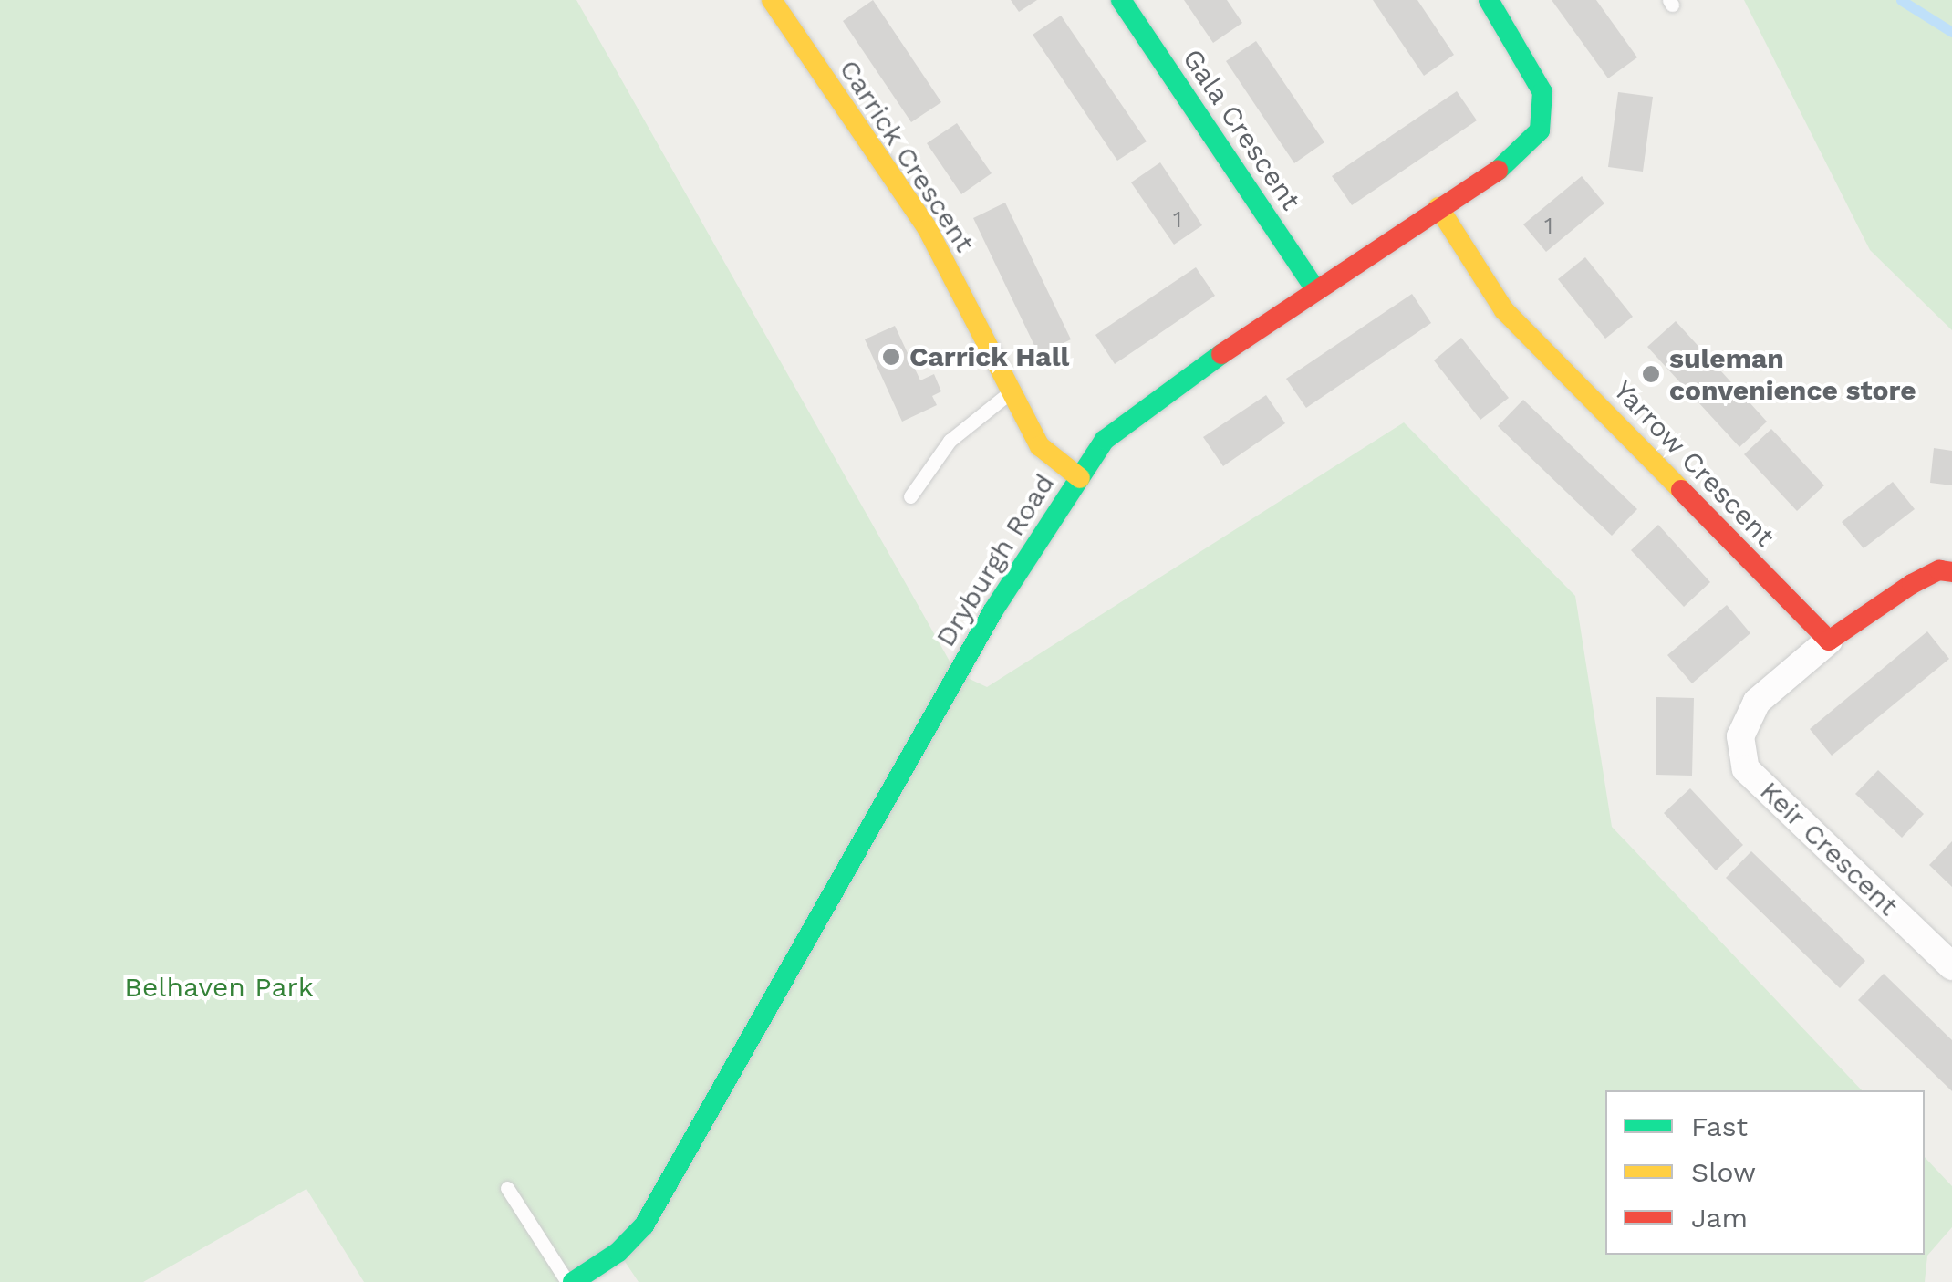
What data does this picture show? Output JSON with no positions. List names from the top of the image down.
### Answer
{
  "streets": {
    "street": [
      "Gala Crescent",
      "Carrick Crescent",
      "Yarrow Crescent",
      "Dryburgh Road",
      "Keir Crescent"
    ]
  },
  "crossings": [
    ["Gala Crescent", "Dryburgh Road"],
    ["Carrick Crescent", "Dryburgh Road"],
    ["Yarrow Crescent", "Dryburgh Road"],
    ["Yarrow Crescent", "Keir Crescent"]
  ],
  "parks": ["Belhaven Park"],
  "places": ["Carrick Hall", "suleman convenience store"],
  "house_numbers": ["1", "1"],
  "legend": ["Fast", "Slow", "Jam"]
}
